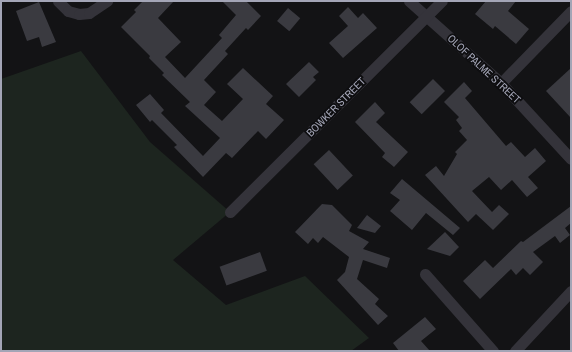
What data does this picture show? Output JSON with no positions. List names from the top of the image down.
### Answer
{
  "streets": {
    "street": ["OLOF PALME STREET", "BOWKER STREET"]
  },
  "crossings": [
    ["OLOF PALME STREET", "BOWKER STREET"]
  ]
}
